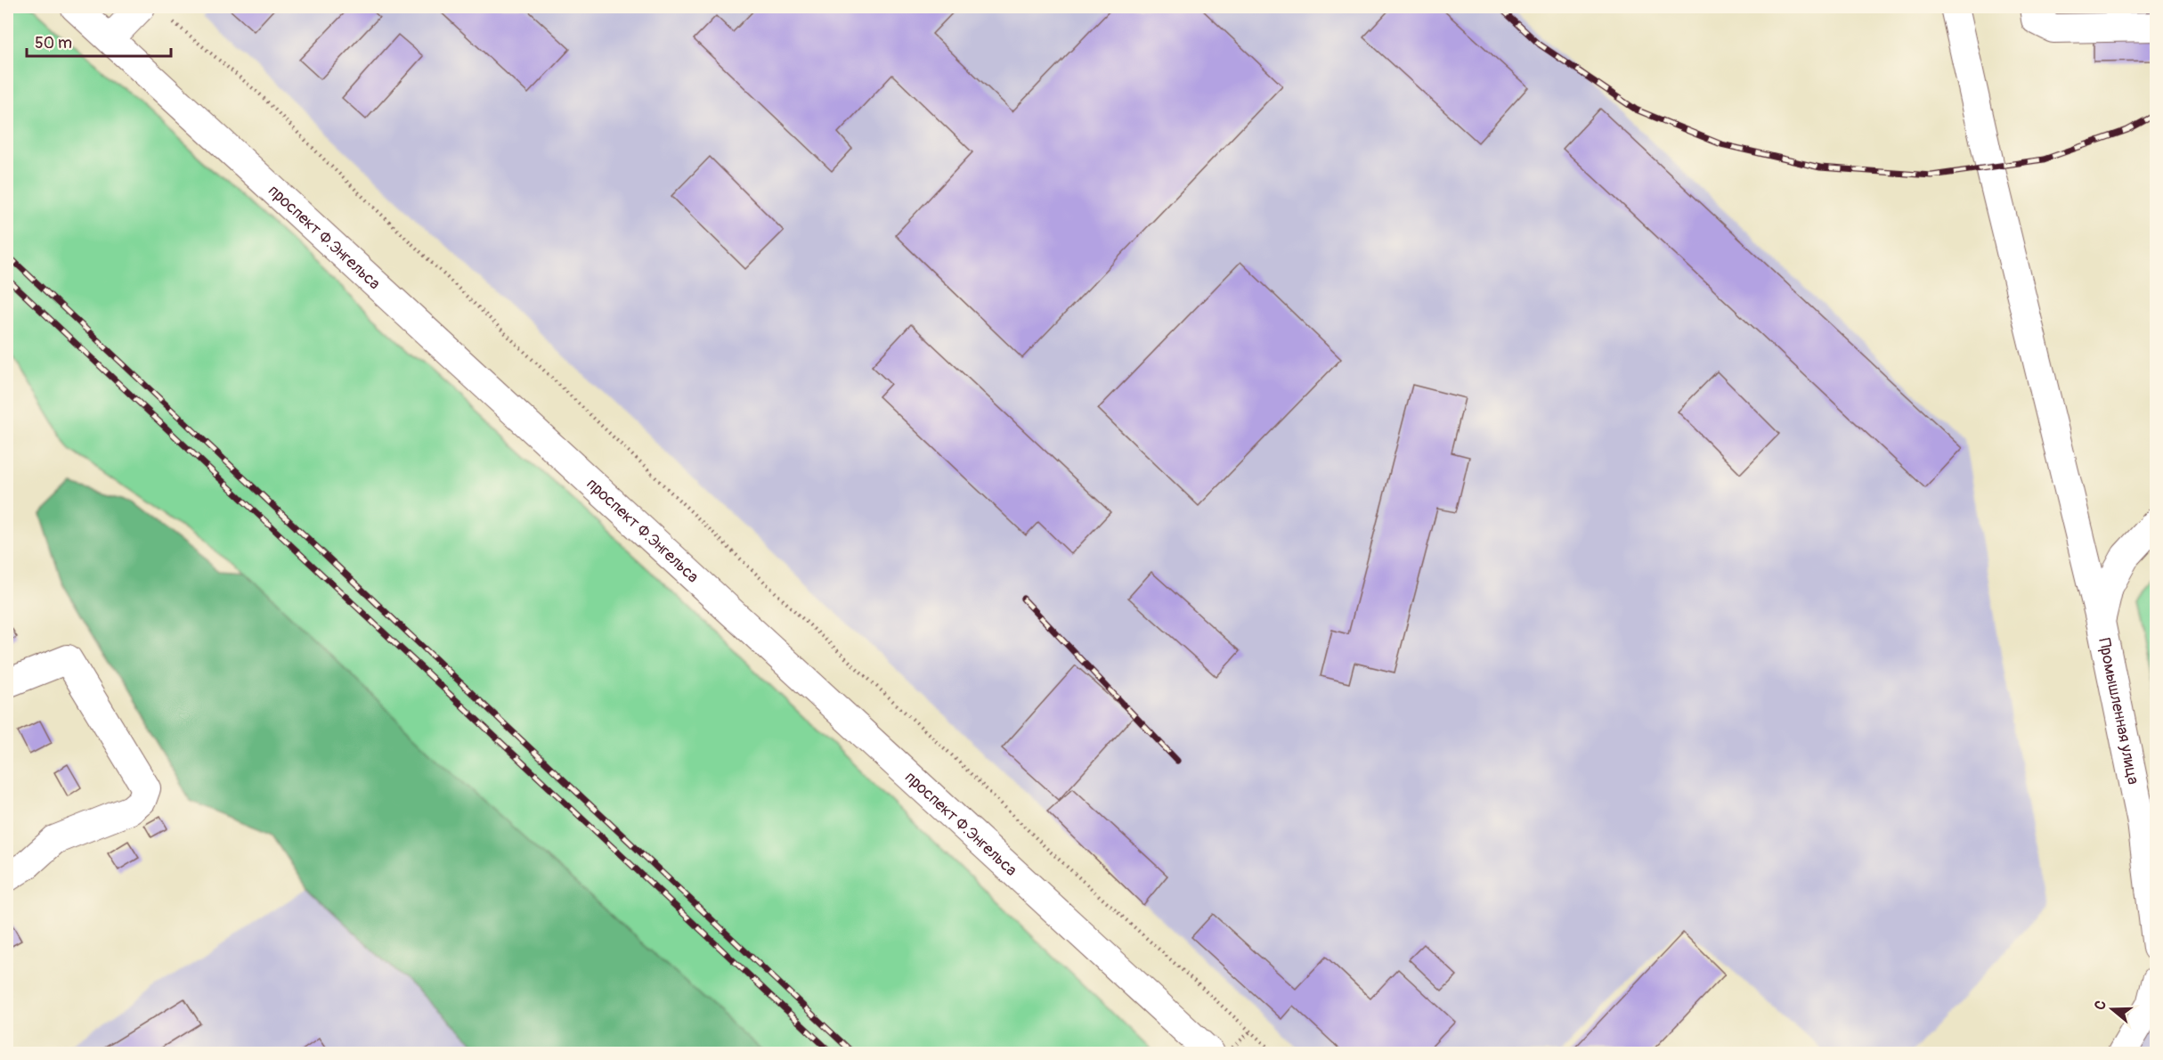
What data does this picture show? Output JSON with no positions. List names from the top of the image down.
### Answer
{
  "streets": {
    "street": ["проспект Ф.Энгельса", "Промышленная улица"]
  },
  "scale_bar": "50 m",
  "north": "left"
}
